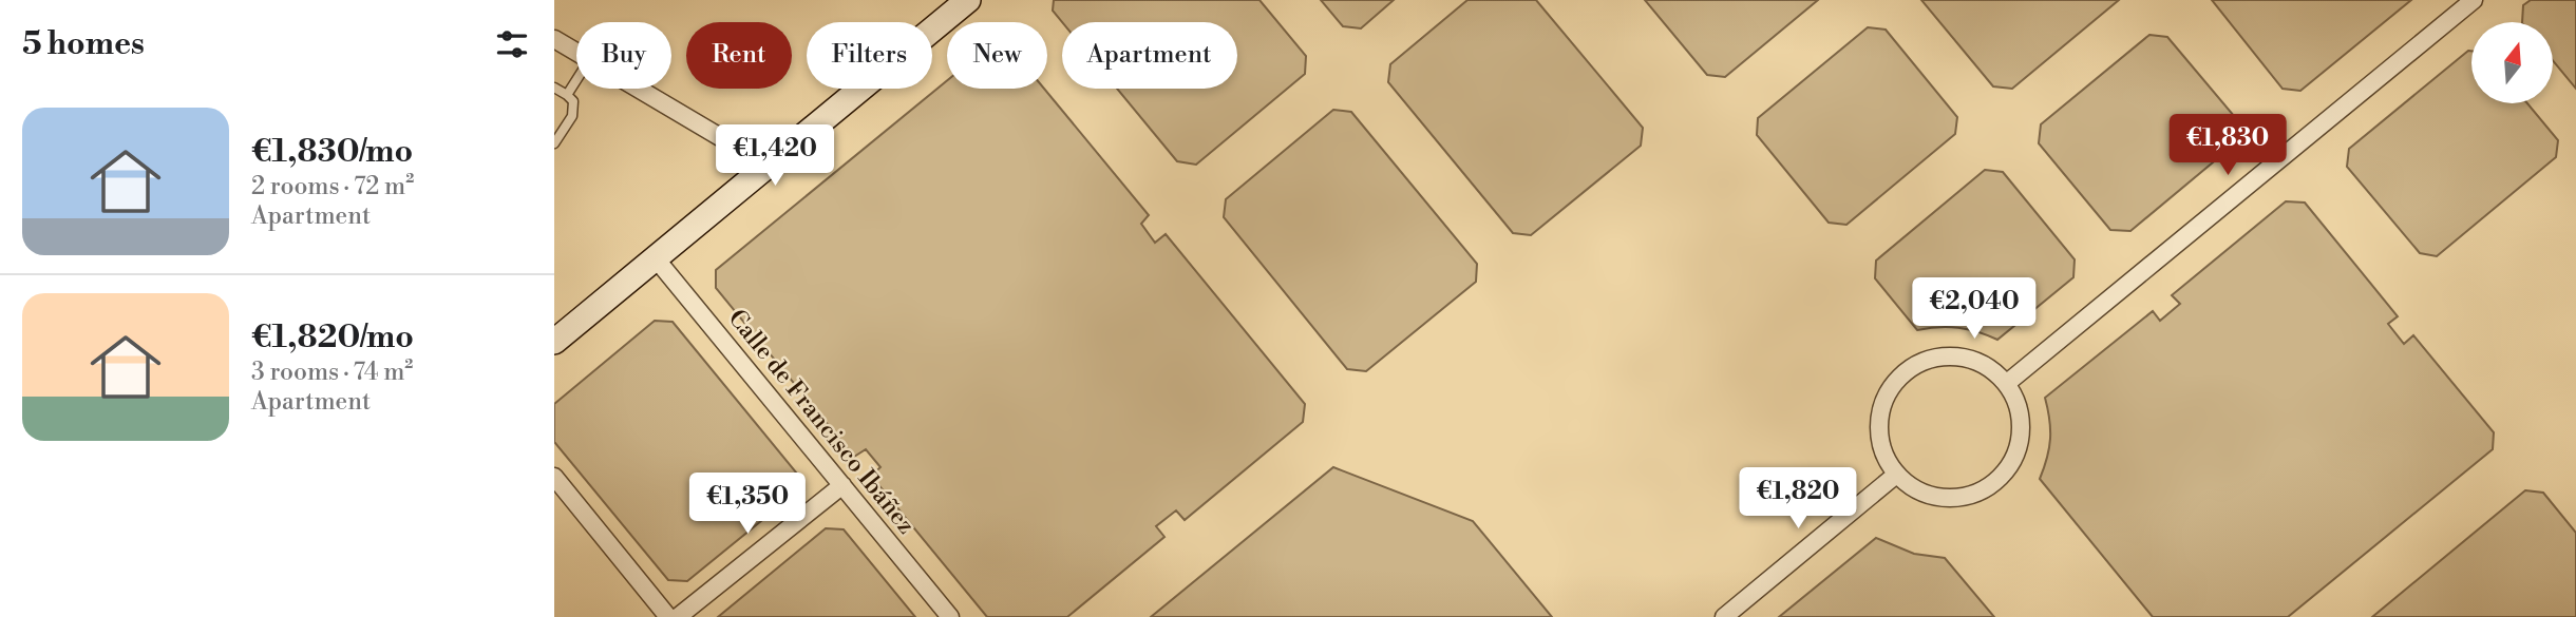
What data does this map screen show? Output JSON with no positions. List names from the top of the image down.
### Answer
{
  "streets": {
    "street": ["Calle de Francisco Ibáñez"]
  },
  "north": "top",
  "page": {
    "heading": "5 homes",
    "chip": [
      "Buy",
      "Rent",
      "Filters",
      "New",
      "Apartment"
    ],
    "list": [
      {
        "name": "€1,830/mo",
        "note": "2 rooms · 72 m² · Apartment"
      },
      {
        "name": "€1,820/mo",
        "note": "3 rooms · 74 m² · Apartment"
      }
    ],
    "price": [
      "€1,830",
      "€1,420",
      "€2,040",
      "€1,820",
      "€1,350"
    ]
  }
}
